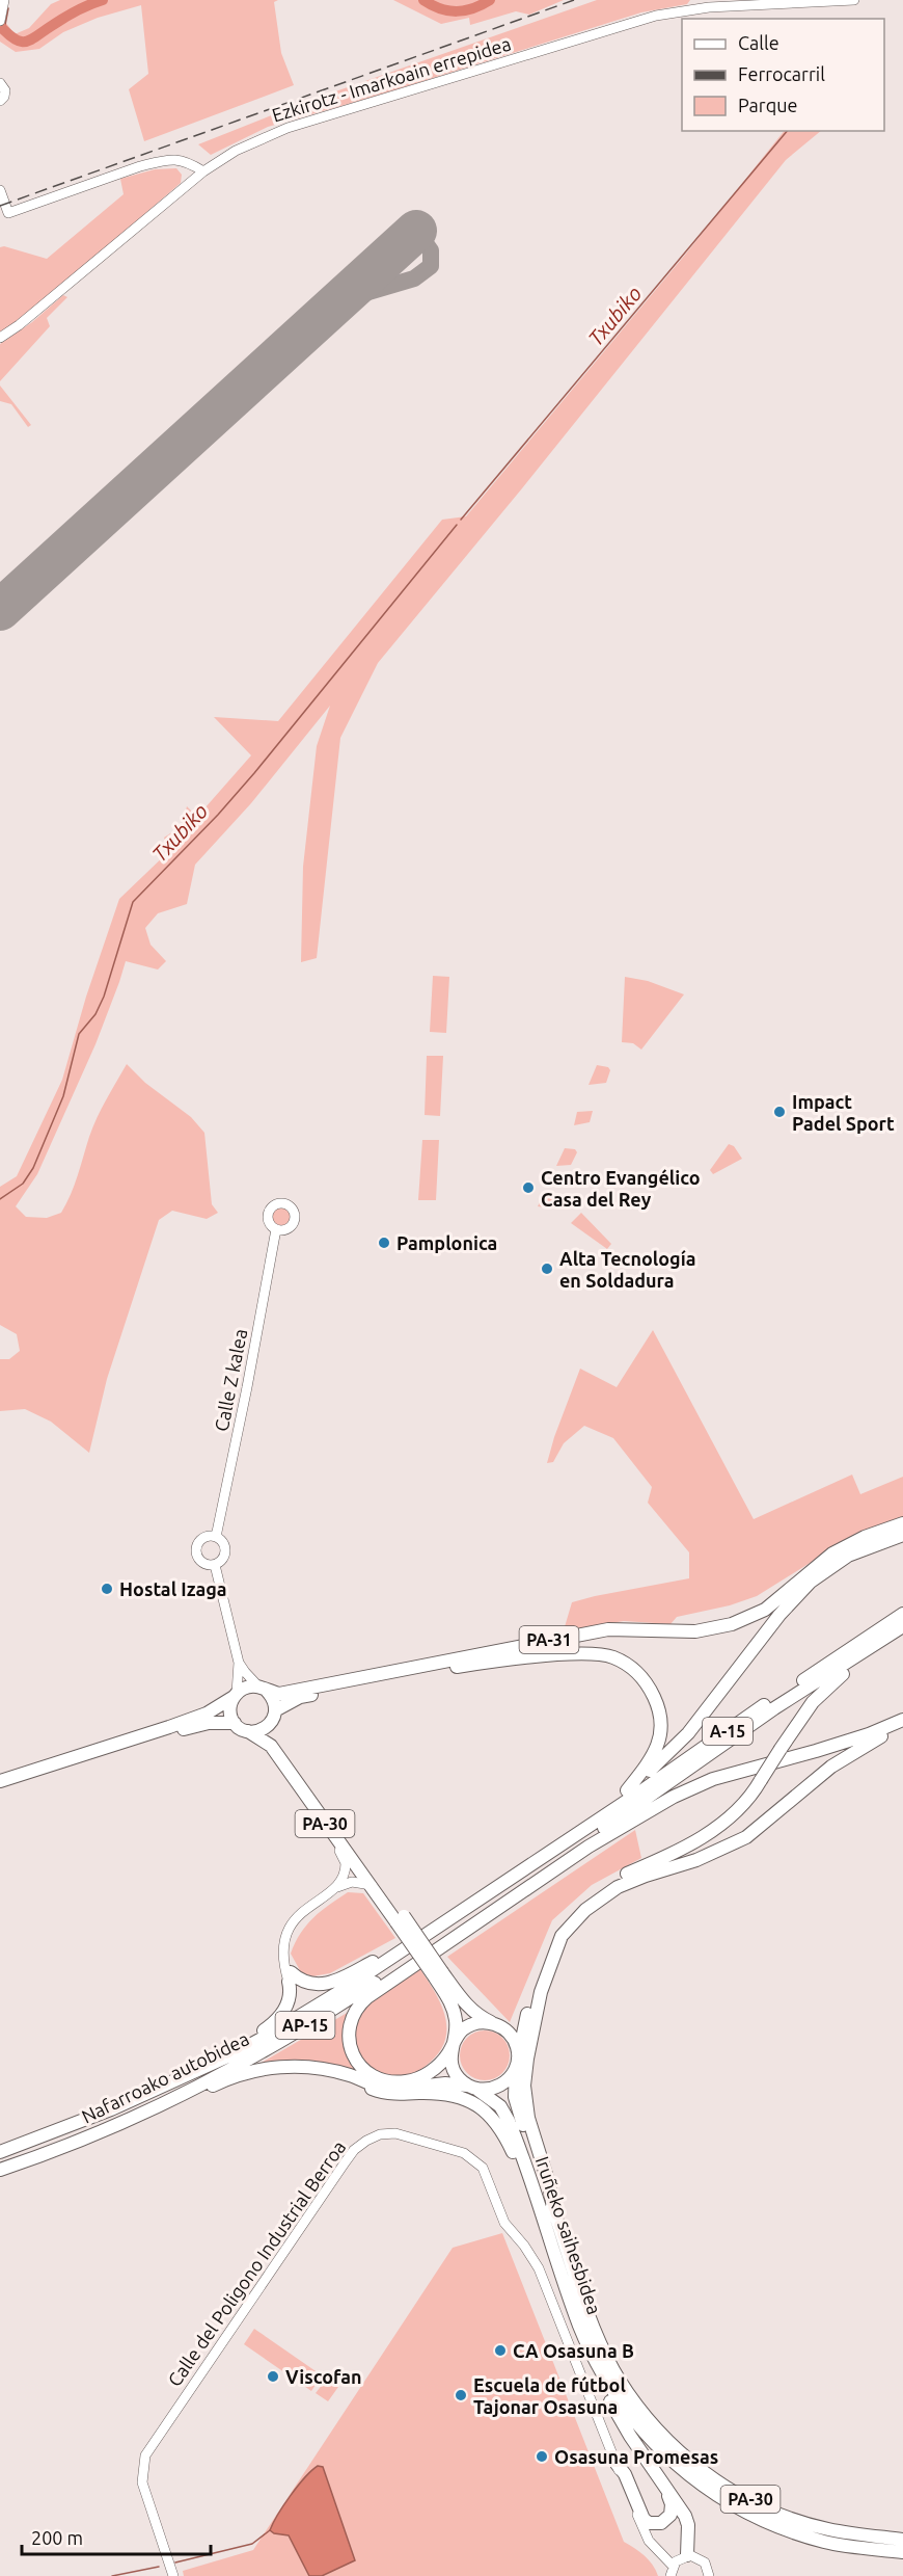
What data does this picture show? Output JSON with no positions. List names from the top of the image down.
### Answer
{
  "streets": {
    "highway": [
      "PA-31",
      "A-15",
      "PA-30",
      "AP-15",
      "Nafarroako autobidea",
      "Iruñeko saihesbidea"
    ],
    "street": ["Ezkirotz - Imarkoain errepidea", "Calle Z kalea", "Calle del Poligono Industrial Berroa"]
  },
  "crossings": [
    ["PA-31", "PA-30"],
    ["A-15", "Nafarroako autobidea"],
    ["PA-30", "Iruñeko saihesbidea"]
  ],
  "water": ["Txubiko"],
  "places": [
    "Impact Padel Sport",
    "Centro Evangélico Casa del Rey",
    "Pamplonica",
    "Alta Tecnología en Soldadura",
    "Hostal Izaga",
    "CA Osasuna B",
    "Viscofan",
    "Escuela de fútbol Tajonar Osasuna",
    "Osasuna Promesas"
  ],
  "legend": ["Calle", "Ferrocarril", "Parque"],
  "scale_bar": "200 m"
}
